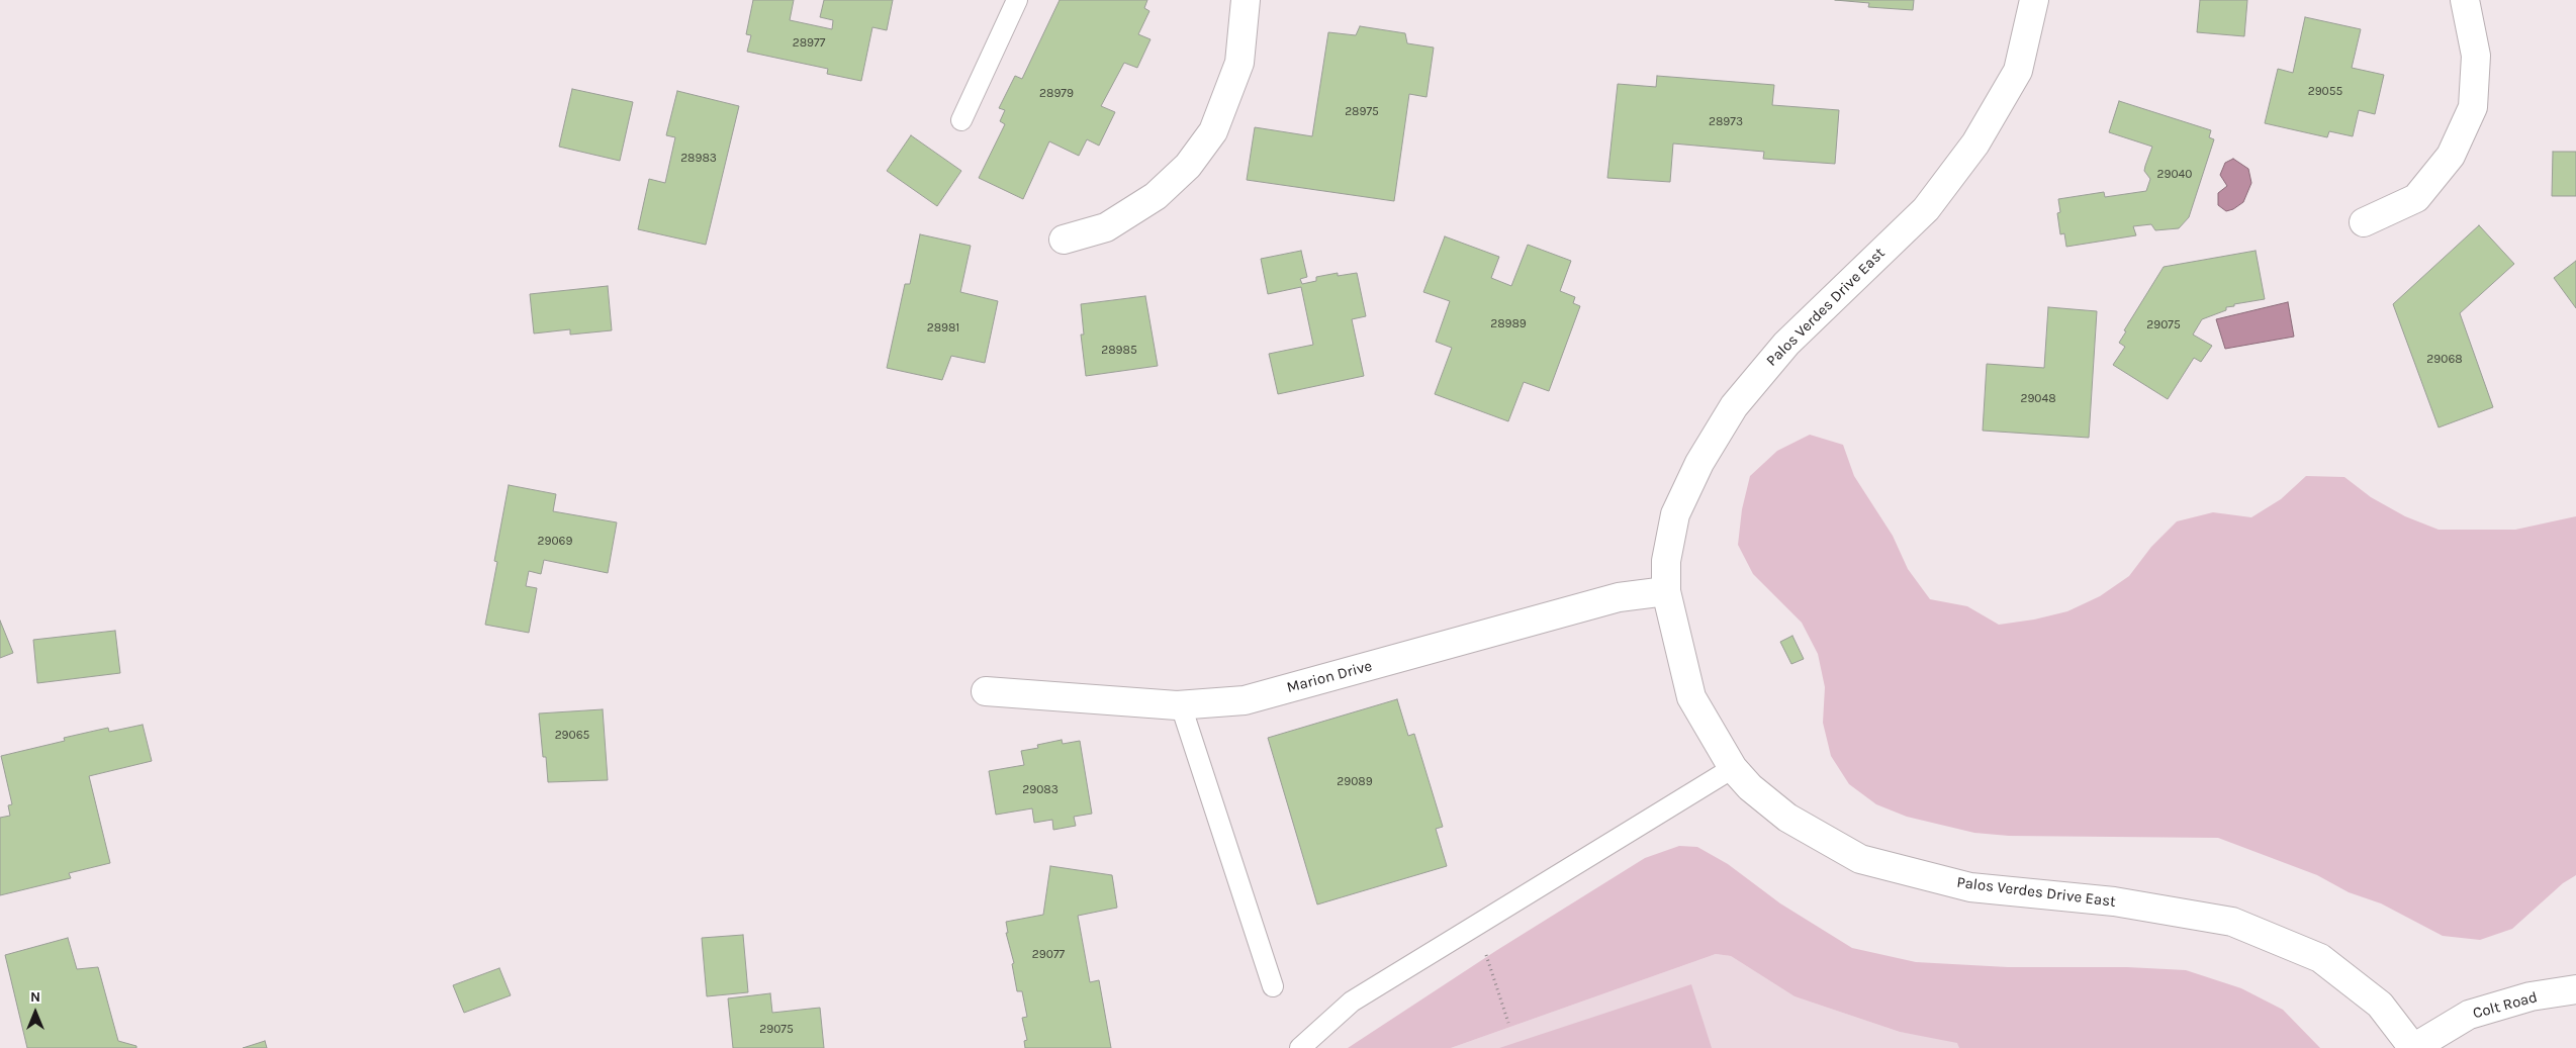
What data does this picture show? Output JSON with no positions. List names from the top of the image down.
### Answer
{
  "streets": {
    "main road": ["Palos Verdes Drive East", "Marion Drive", "Colt Road"]
  },
  "crossings": [
    ["Palos Verdes Drive East", "Marion Drive"],
    ["Palos Verdes Drive East", "Colt Road"]
  ],
  "house_numbers": [
    "28977",
    "29055",
    "28979",
    "28975",
    "28973",
    "28983",
    "29040",
    "28989",
    "29075",
    "28981",
    "28985",
    "29068",
    "29048",
    "29069",
    "29065",
    "29089",
    "29083",
    "29077",
    "29075"
  ],
  "north": "top"
}
